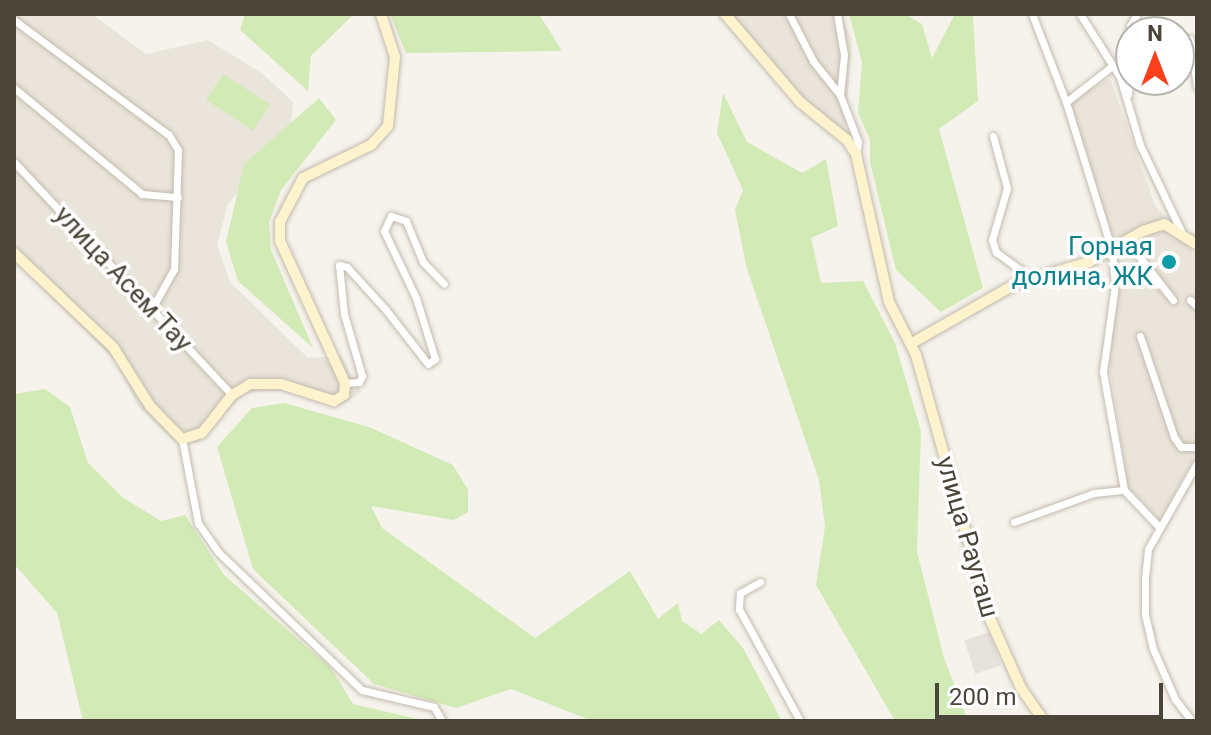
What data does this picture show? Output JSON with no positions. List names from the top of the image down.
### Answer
{
  "streets": {
    "street": ["улица Асем Тау", "улица Раугаш"]
  },
  "places": ["Горная долина, ЖК"],
  "scale_bar": "200 m",
  "north": "top"
}
